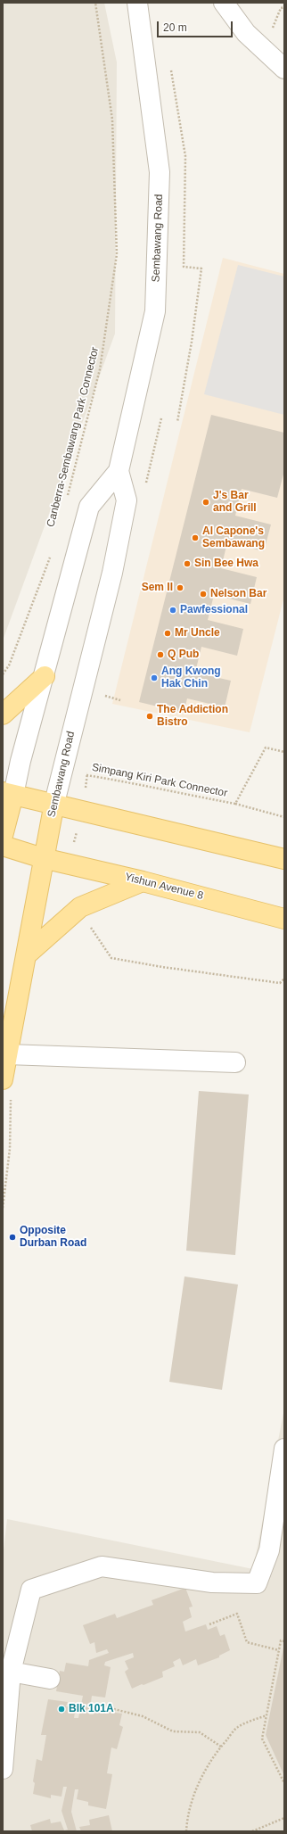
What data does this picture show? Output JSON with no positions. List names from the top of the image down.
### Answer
{
  "streets": {
    "main road": ["Sembawang Road", "Yishun Avenue 8"],
    "path": ["Canberra-Sembawang Park Connector", "Simpang Kiri Park Connector"]
  },
  "crossings": [
    ["Sembawang Road", "Simpang Kiri Park Connector"],
    ["Sembawang Road", "Yishun Avenue 8"]
  ],
  "places": [
    "J's Bar and Grill",
    "Al Capone's Sembawang",
    "Sin Bee Hwa",
    "Sem II",
    "Nelson Bar",
    "Pawfessional",
    "Mr Uncle",
    "Q Pub",
    "Ang Kwong Hak Chin",
    "The Addiction Bistro",
    "Opposite Durban Road",
    "Blk 101A"
  ],
  "scale_bar": "20 m"
}
